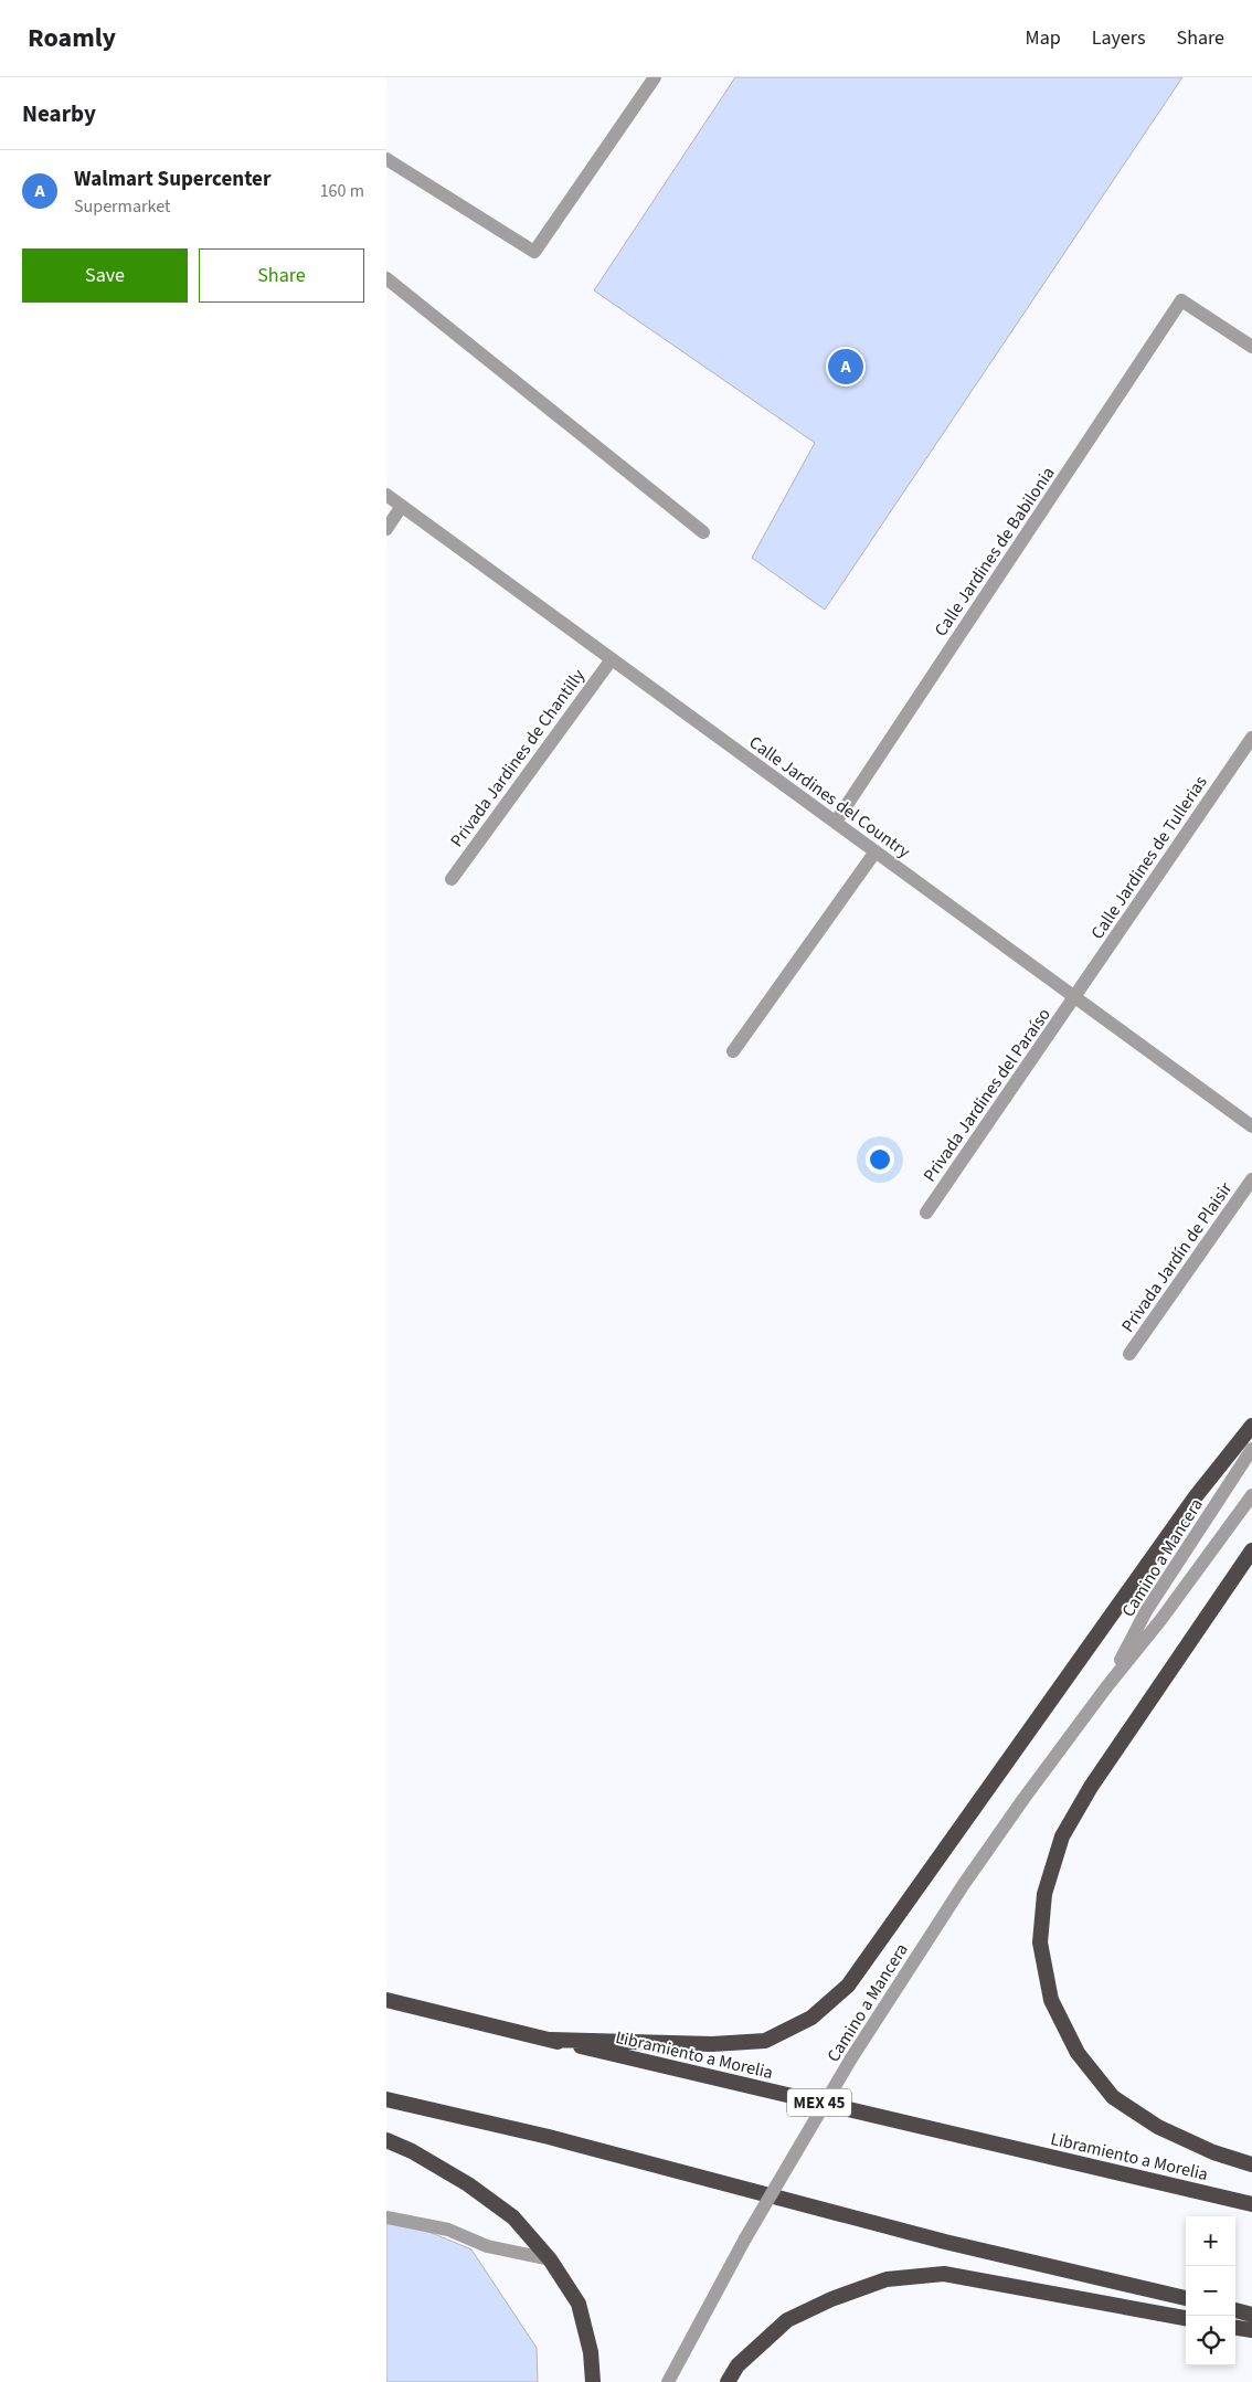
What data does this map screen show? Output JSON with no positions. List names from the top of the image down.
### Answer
{
  "streets": {
    "highway": ["Libramiento a Morelia", "MEX 45"],
    "street": [
      "Calle Jardines de Babilonia",
      "Privada Jardines de Chantilly",
      "Calle Jardines del Country",
      "Calle Jardines de Tullerias",
      "Privada Jardines del Paraíso",
      "Privada Jardín de Plaisir",
      "Camino a Mancera"
    ]
  },
  "crossings": [
    ["Calle Jardines de Babilonia", "Calle Jardines del Country"],
    ["Privada Jardines de Chantilly", "Calle Jardines del Country"],
    ["Calle Jardines del Country", "Calle Jardines de Tullerias"],
    ["Calle Jardines del Country", "Privada Jardines del Paraíso"],
    ["Calle Jardines de Tullerias", "Privada Jardines del Paraíso"]
  ],
  "page": {
    "header": "Roamly",
    "nav": ["Map", "Layers", "Share"],
    "heading": "Nearby",
    "list": [
      {
        "mark": "A",
        "name": "Walmart Supercenter",
        "note": "Supermarket",
        "value": "160 m"
      }
    ],
    "buttons": ["Save", "Share"],
    "pins": "A",
    "map_buttons": ["+", "−"]
  }
}
